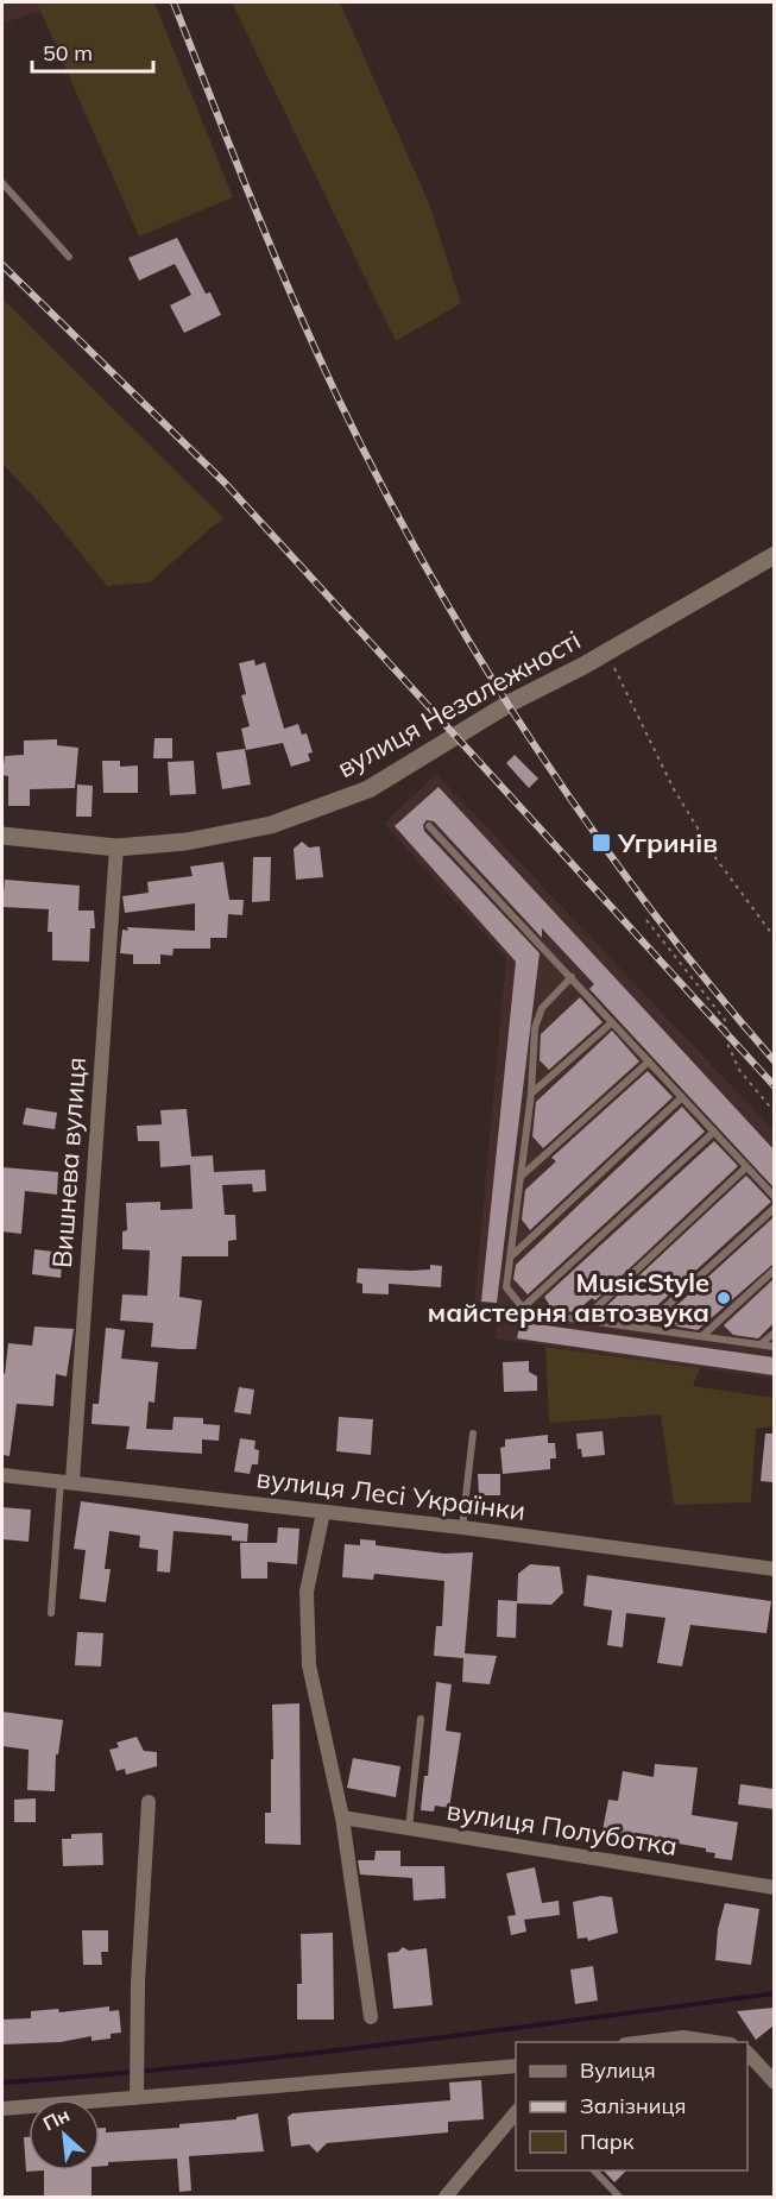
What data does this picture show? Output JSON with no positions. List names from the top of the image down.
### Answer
{
  "streets": {
    "street": [
      "вулиця Незалежності",
      "Вишнева вулиця",
      "вулиця Лесі Українки",
      "вулиця Полуботка"
    ]
  },
  "crossings": [
    ["вулиця Незалежності", "Вишнева вулиця"],
    ["Вишнева вулиця", "вулиця Лесі Українки"]
  ],
  "places": {
    "transit": ["Угринів"],
    "other": ["MusicStyle майстерня автозвука"]
  },
  "legend": ["Вулиця", "Залізниця", "Парк"],
  "scale_bar": "50 m",
  "north": "top left"
}
